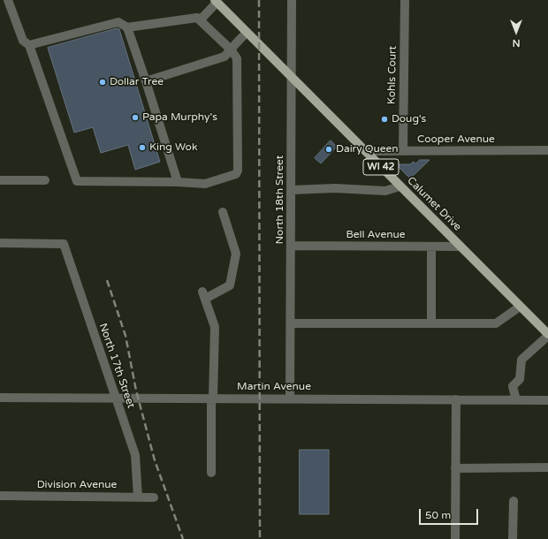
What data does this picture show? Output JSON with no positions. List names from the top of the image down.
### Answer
{
  "streets": {
    "main road": ["WI 42", "Calumet Drive"],
    "street": [
      "Kohls Court",
      "Cooper Avenue",
      "North 18th Street",
      "Bell Avenue",
      "North 17th Street",
      "Martin Avenue",
      "Division Avenue"
    ]
  },
  "crossings": [
    ["Kohls Court", "Cooper Avenue"],
    ["Cooper Avenue", "Calumet Drive"],
    ["North 18th Street", "Calumet Drive"],
    ["North 18th Street", "Bell Avenue"],
    ["North 18th Street", "Martin Avenue"],
    ["Calumet Drive", "Bell Avenue"],
    ["North 17th Street", "Martin Avenue"],
    ["North 17th Street", "Division Avenue"]
  ],
  "places": [
    "Dollar Tree",
    "Papa Murphy's",
    "Doug's",
    "King Wok",
    "Dairy Queen"
  ],
  "scale_bar": "50 m",
  "north": "bottom"
}
